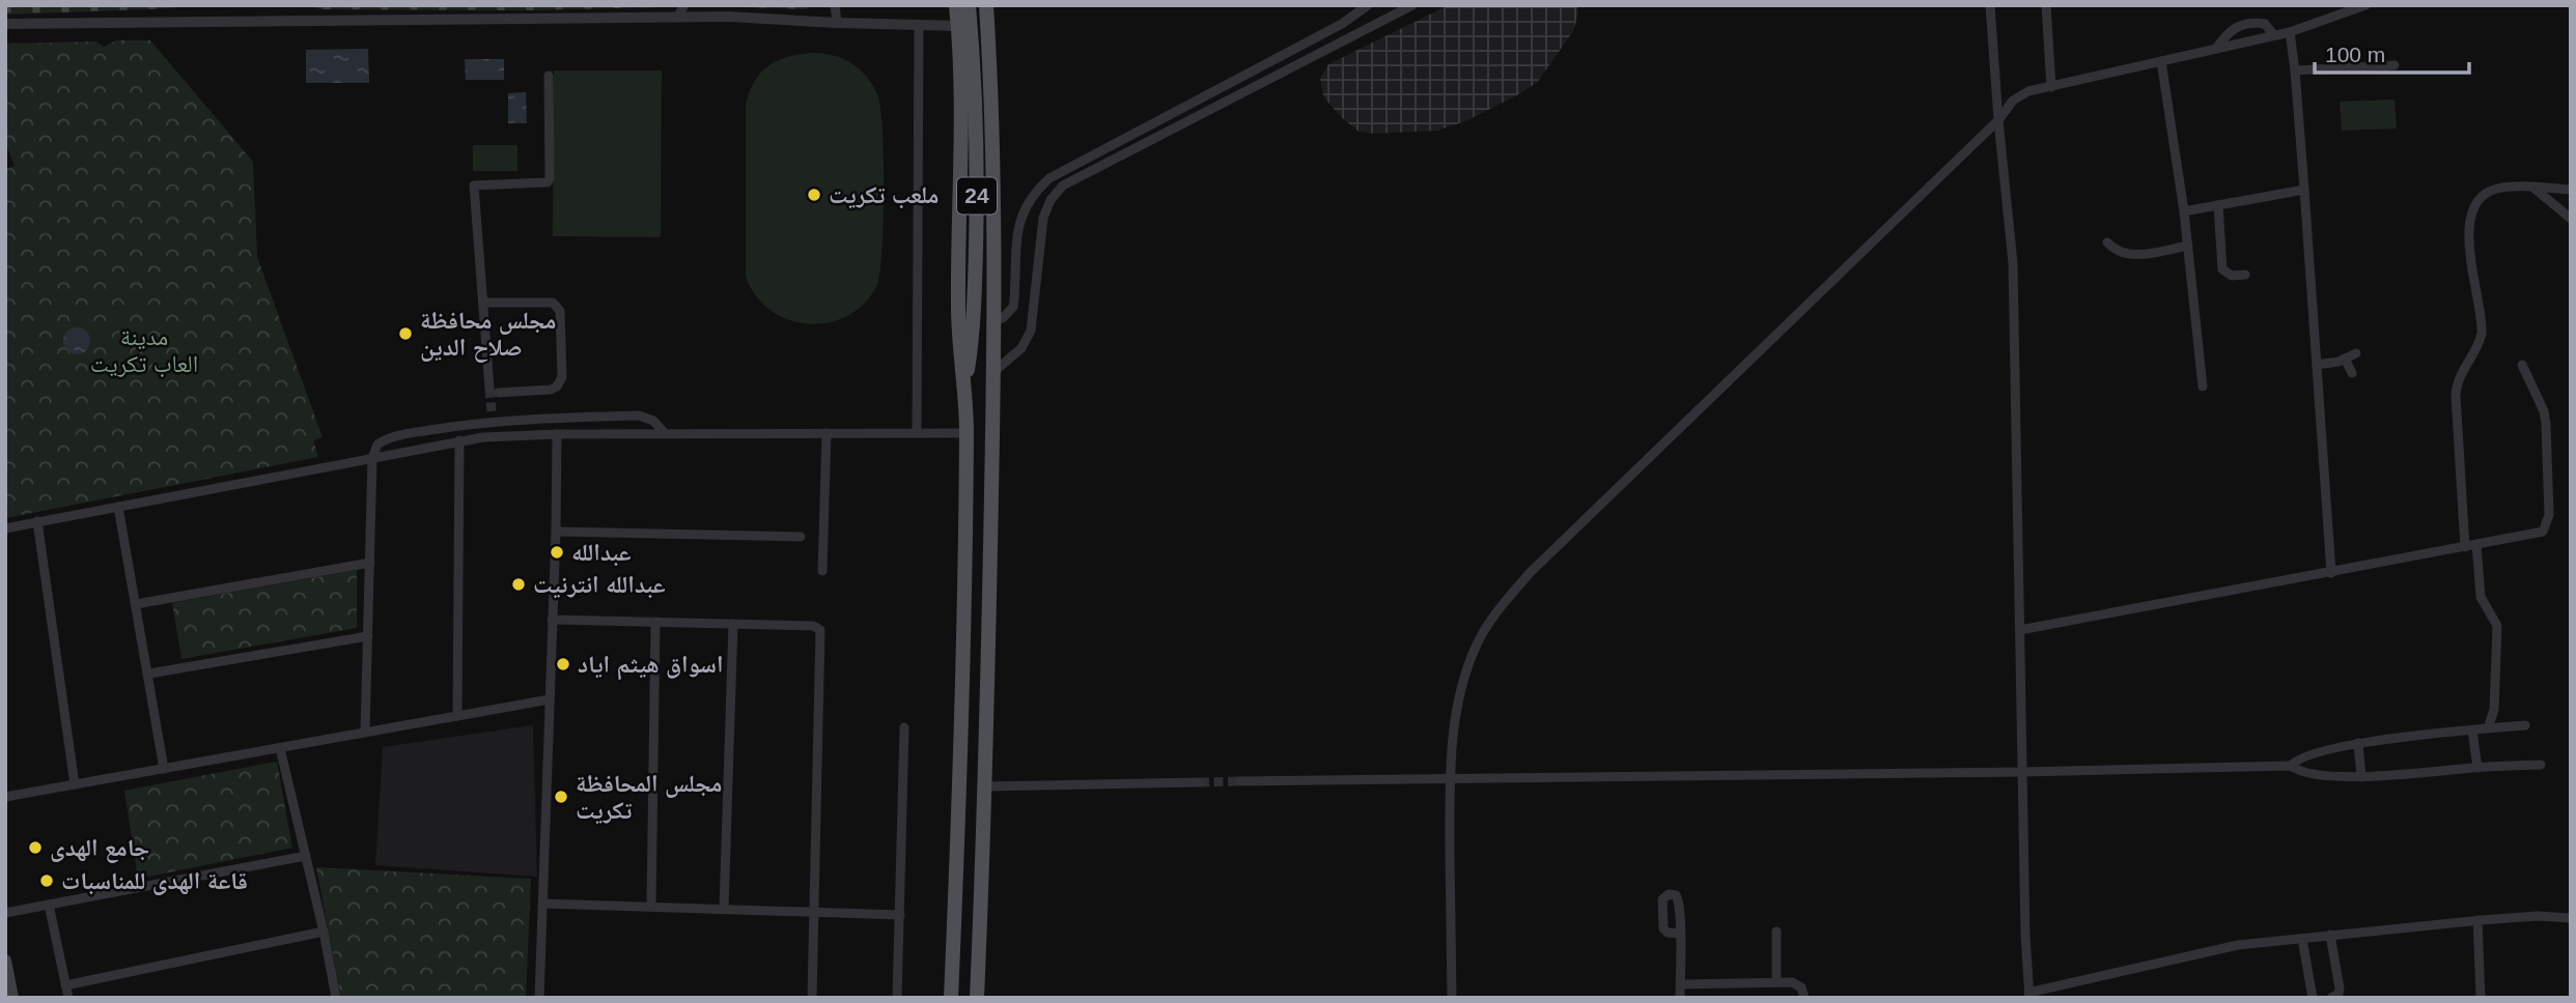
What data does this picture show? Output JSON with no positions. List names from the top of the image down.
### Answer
{
  "streets": {
    "main road": ["24"]
  },
  "parks": ["مدينة العاب تكريت"],
  "places": [
    "ملعب تكريت",
    "مجلس محافظة صلاح الدين",
    "عبدالله",
    "عبدالله انترنيت",
    "اسواق هيثم اياد",
    "مجلس المحافظة تكريت",
    "جامع الهدى",
    "قاعة الهدى للمناسبات"
  ],
  "scale_bar": "100 m"
}
